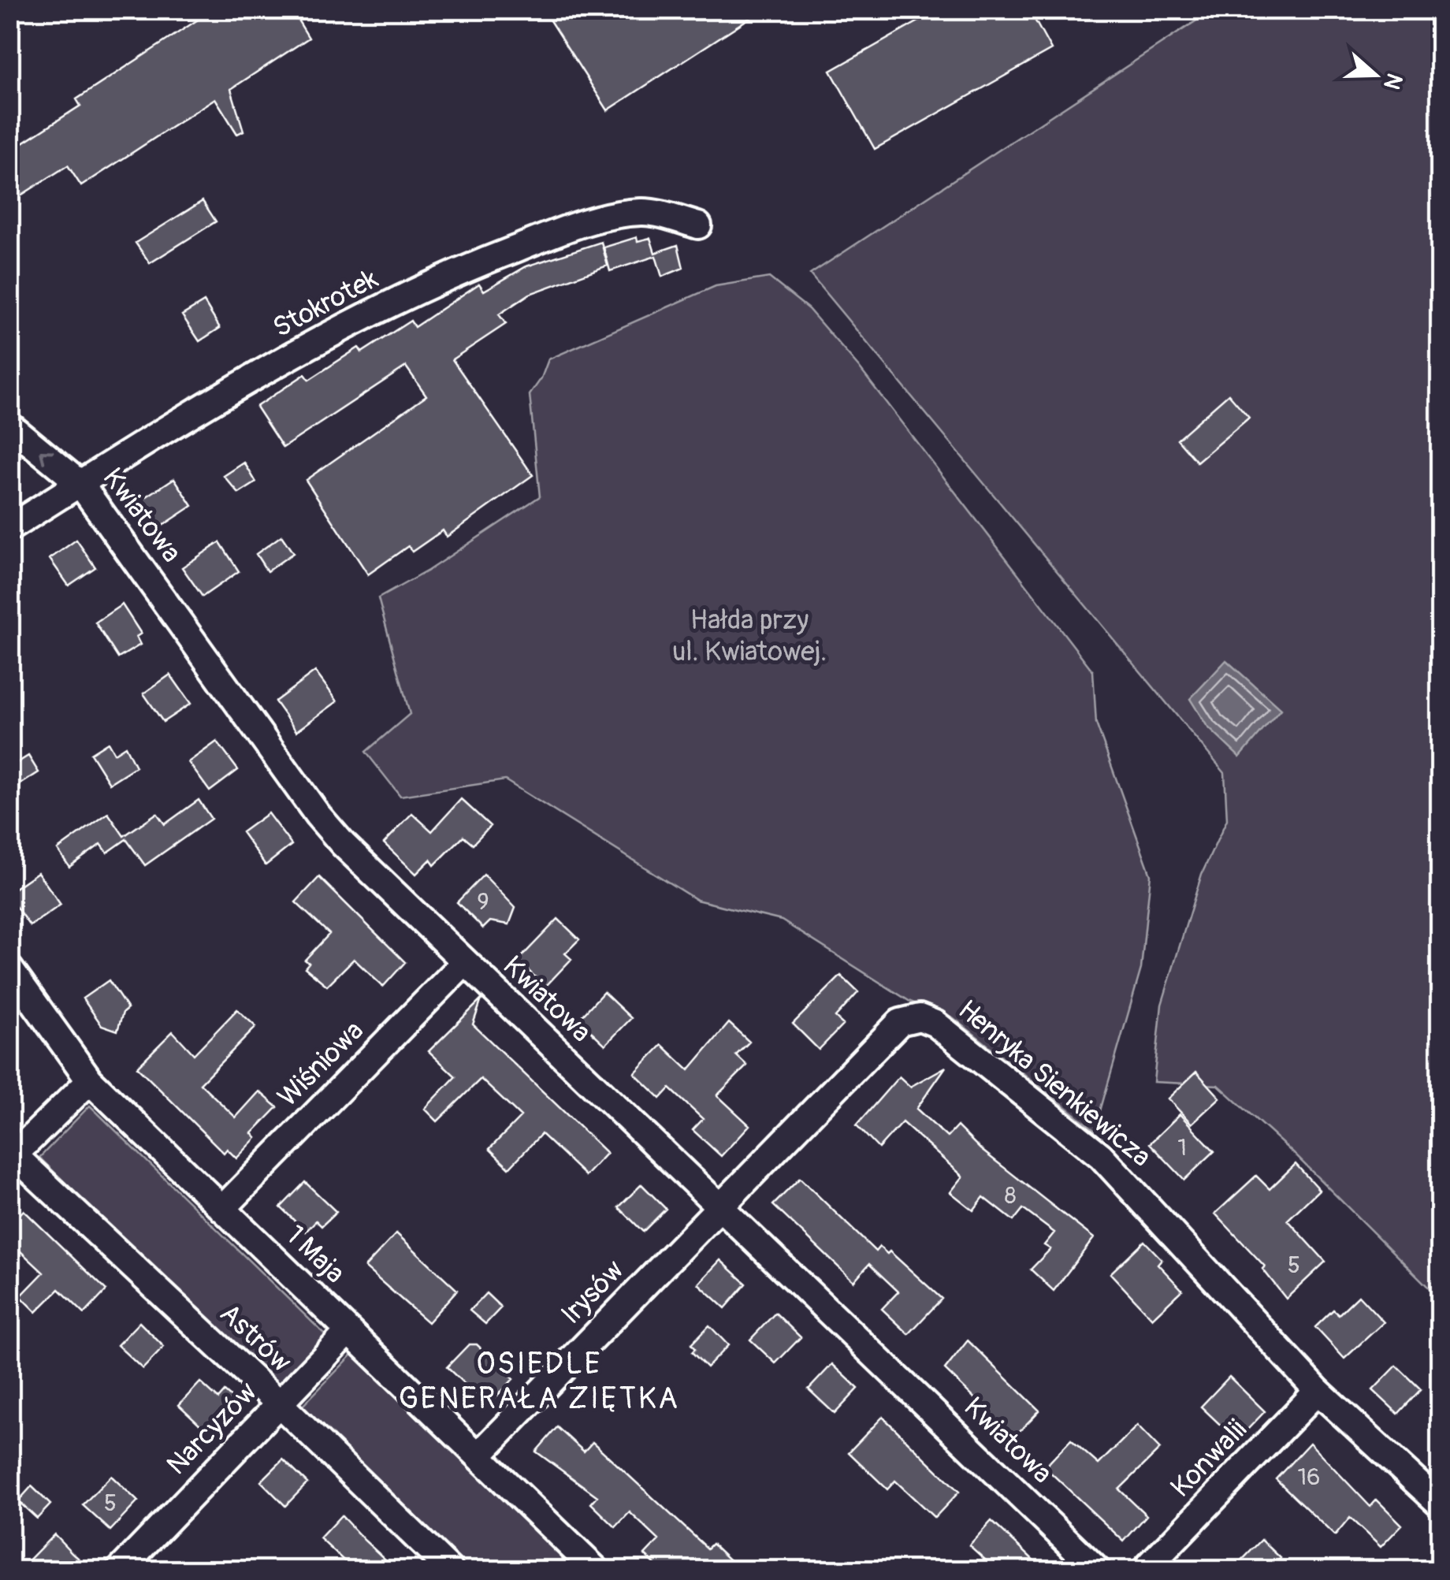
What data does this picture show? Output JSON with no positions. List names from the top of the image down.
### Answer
{
  "streets": {
    "street": [
      "Stokrotek",
      "Kwiatowa",
      "Wiśniowa",
      "Henryka Sienkiewicza",
      "1 Maja",
      "Irysów",
      "Astrów",
      "Narcyzów",
      "Konwalii"
    ]
  },
  "crossings": [
    ["Stokrotek", "Kwiatowa"],
    ["Kwiatowa", "Wiśniowa"],
    ["Kwiatowa", "Henryka Sienkiewicza"],
    ["Kwiatowa", "Irysów"],
    ["Wiśniowa", "1 Maja"],
    ["Henryka Sienkiewicza", "Irysów"],
    ["Henryka Sienkiewicza", "Konwalii"],
    ["1 Maja", "Irysów"],
    ["1 Maja", "Narcyzów"],
    ["Astrów", "Narcyzów"]
  ],
  "districts": ["OSIEDLE GENERAŁA ZIĘTKA"],
  "parks": ["Hałda przy ul. Kwiatowej."],
  "house_numbers": [
    "9",
    "1",
    "8",
    "5",
    "16",
    "5"
  ],
  "north": "right"
}
